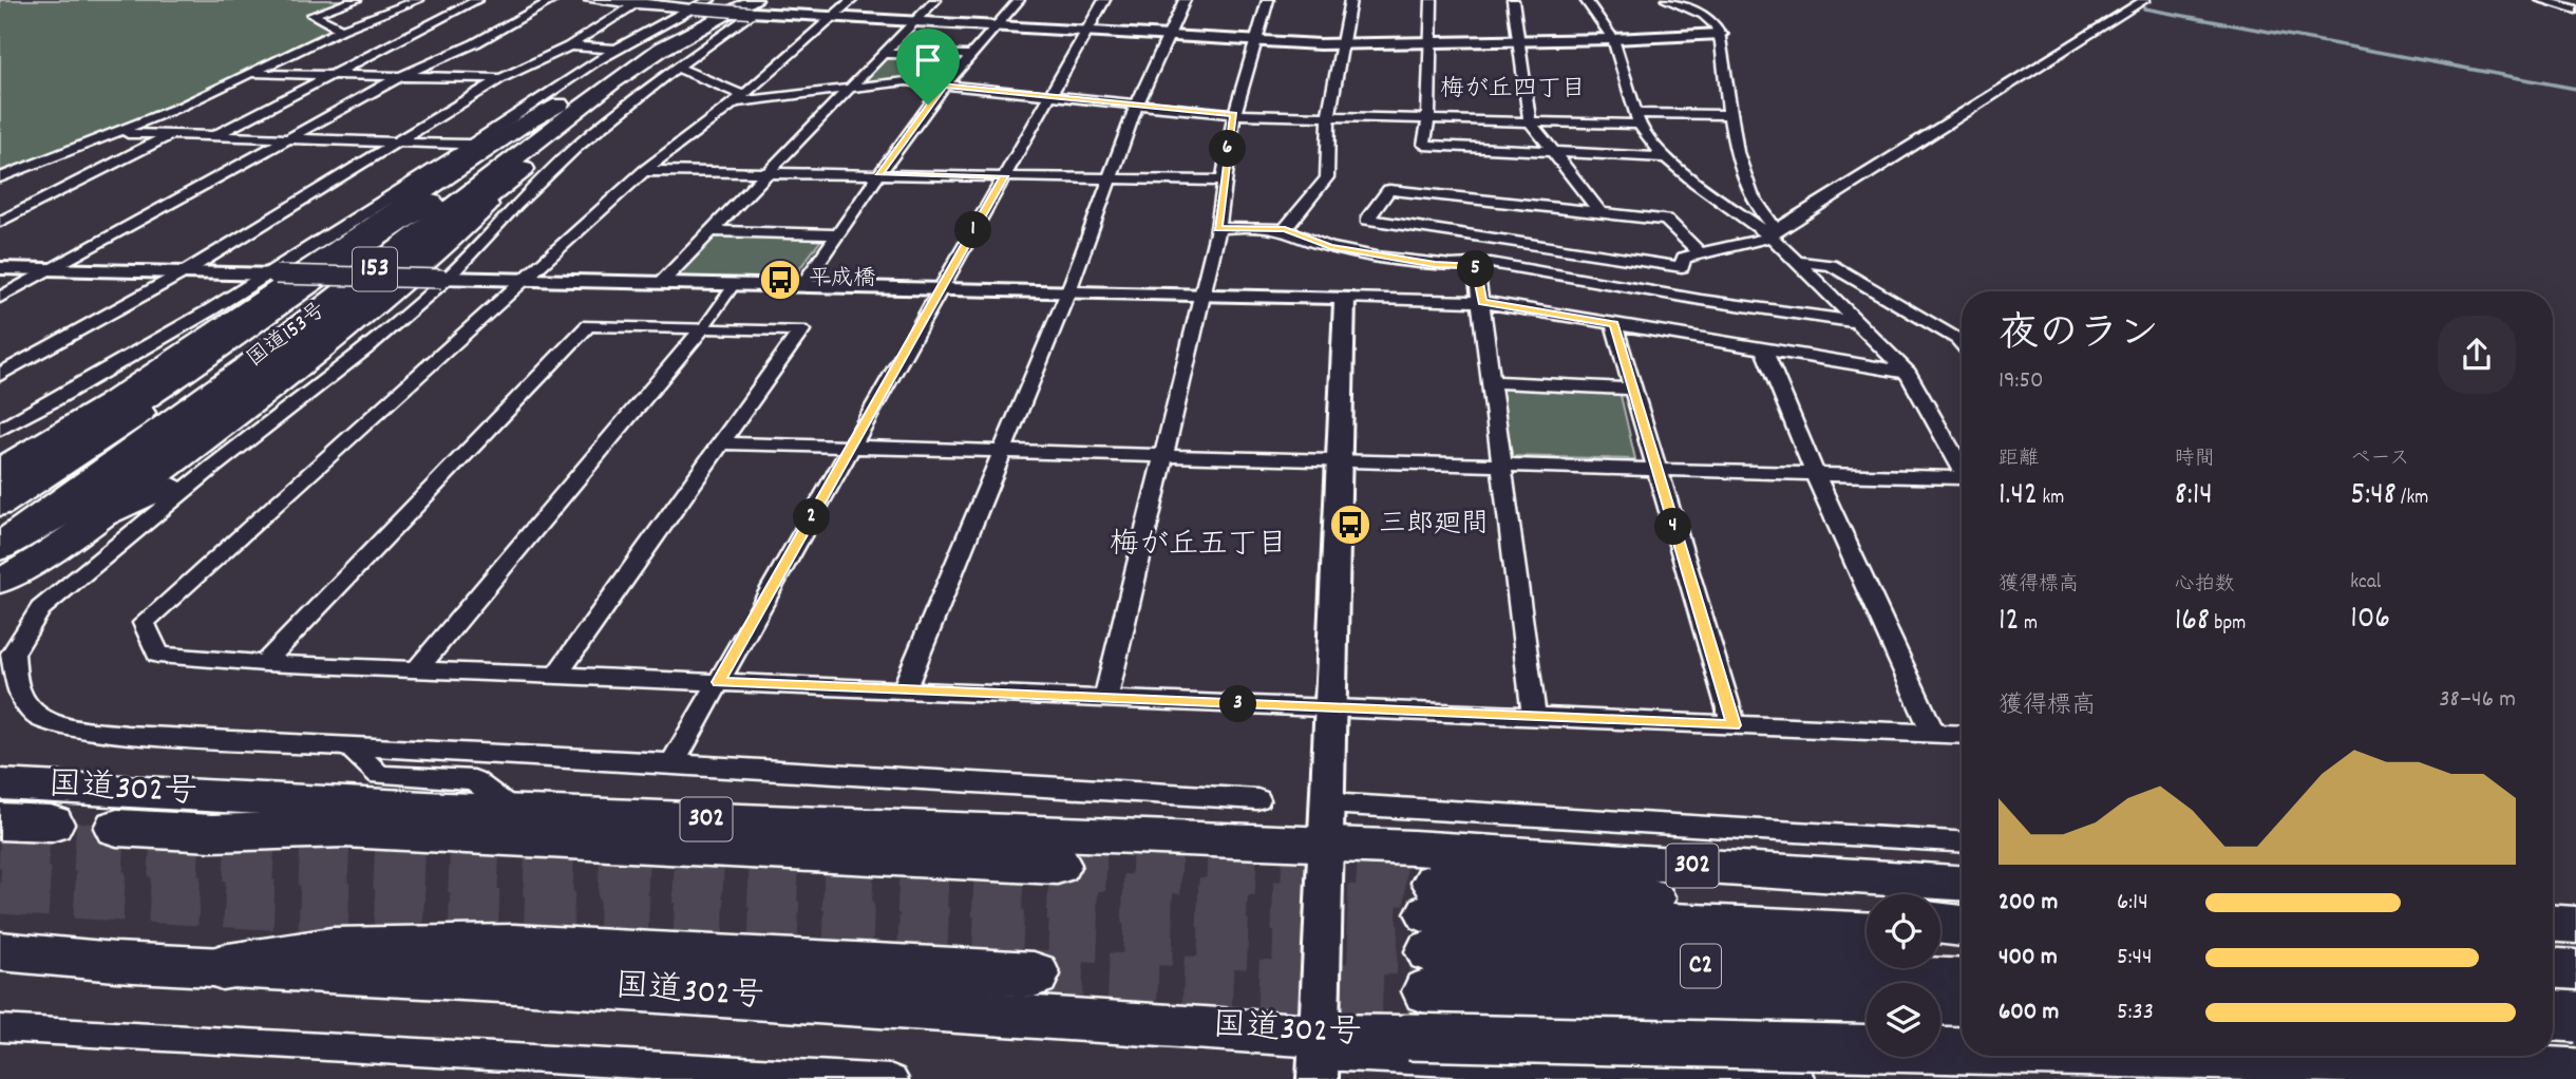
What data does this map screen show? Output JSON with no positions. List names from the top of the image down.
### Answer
{
  "streets": {
    "highway": [
      "153",
      "国道153号",
      "国道302号",
      "302",
      "C2"
    ]
  },
  "crossings": [
    ["153", "国道153号"],
    ["国道302号", "C2"]
  ],
  "districts": ["梅が丘四丁目", "梅が丘五丁目"],
  "places": {
    "bus stop": ["平成橋", "三郎廻間"]
  },
  "page": {
    "pins": [
      "6",
      "1",
      "5",
      "2",
      "4",
      "3"
    ],
    "heading": ["夜のラン", "19:50"],
    "stats": [
      ["距離", "1.42 km"],
      ["時間", "8:14"],
      ["ペース", "5:48 /km"],
      ["獲得標高", "12 m"],
      ["心拍数", "168 bpm"],
      ["kcal", "106"]
    ],
    "chart": ["獲得標高", "38–46 m"],
    "list": [
      {
        "name": "200 m",
        "note": "6:14"
      },
      {
        "name": "400 m",
        "note": "5:44"
      },
      {
        "name": "600 m",
        "note": "5:33"
      }
    ]
  }
}
